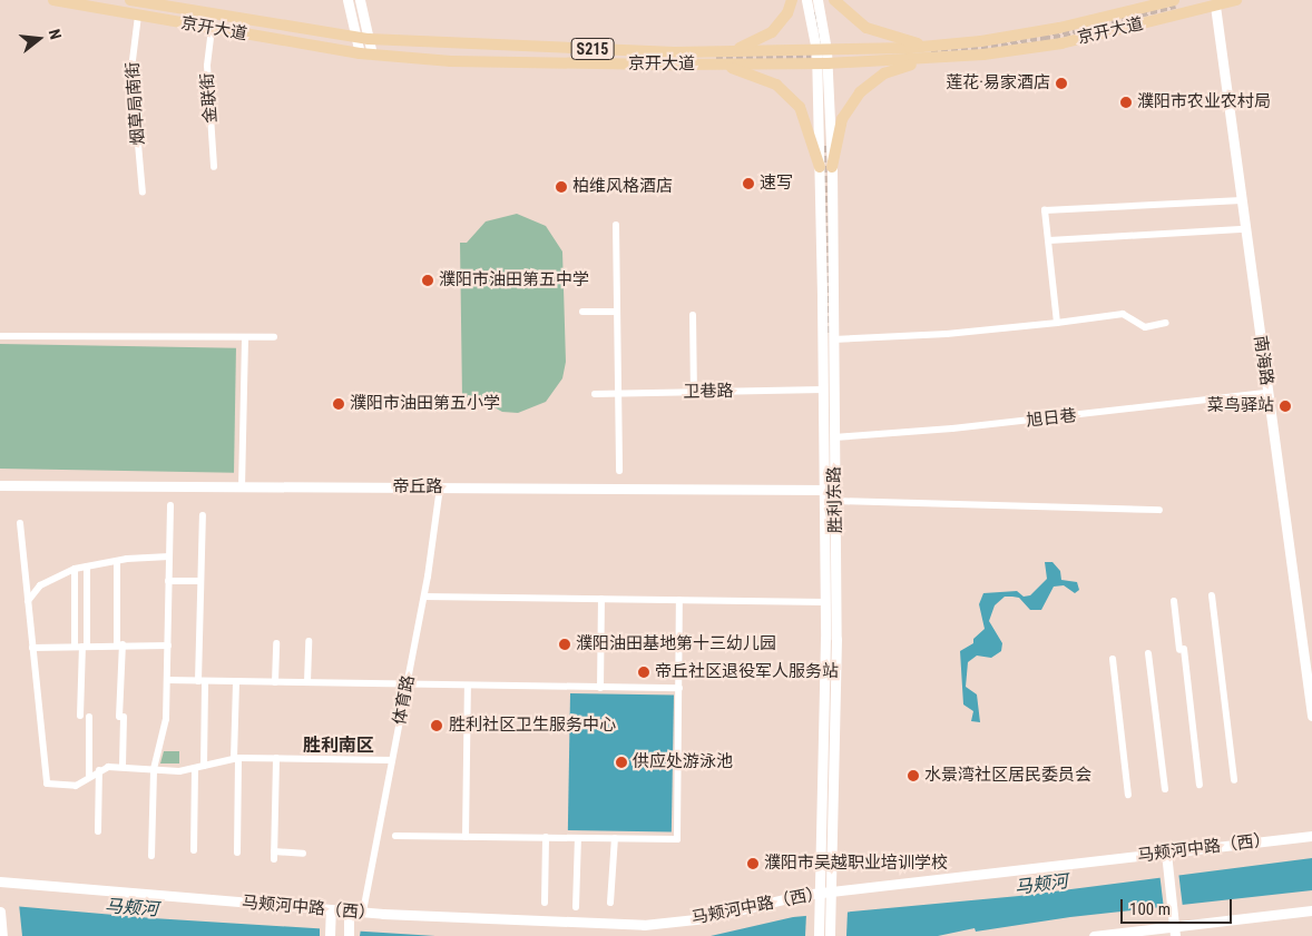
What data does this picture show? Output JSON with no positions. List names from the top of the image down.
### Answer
{
  "streets": {
    "main road": ["京开大道", "S215"],
    "street": [
      "金联街",
      "烟草局南街",
      "南海路",
      "卫巷路",
      "旭日巷",
      "帝丘路",
      "胜利东路",
      "体育路",
      "马颊河中路（西）"
    ]
  },
  "crossings": [
    ["京开大道", "金联街"],
    ["京开大道", "烟草局南街"],
    ["京开大道", "南海路"],
    ["京开大道", "胜利东路"],
    ["南海路", "旭日巷"],
    ["卫巷路", "胜利东路"],
    ["旭日巷", "胜利东路"],
    ["帝丘路", "胜利东路"],
    ["帝丘路", "体育路"],
    ["胜利东路", "马颊河中路（西）"],
    ["体育路", "马颊河中路（西）"]
  ],
  "districts": ["胜利南区"],
  "water": ["马颊河"],
  "places": [
    "莲花·易家酒店",
    "濮阳市农业农村局",
    "速写",
    "柏维风格酒店",
    "濮阳市油田第五中学",
    "濮阳市油田第五小学",
    "菜鸟驿站",
    "濮阳油田基地第十三幼儿园",
    "帝丘社区退役军人服务站",
    "胜利社区卫生服务中心",
    "供应处游泳池",
    "水景湾社区居民委员会",
    "濮阳市吴越职业培训学校"
  ],
  "scale_bar": "100 m",
  "north": "right"
}
